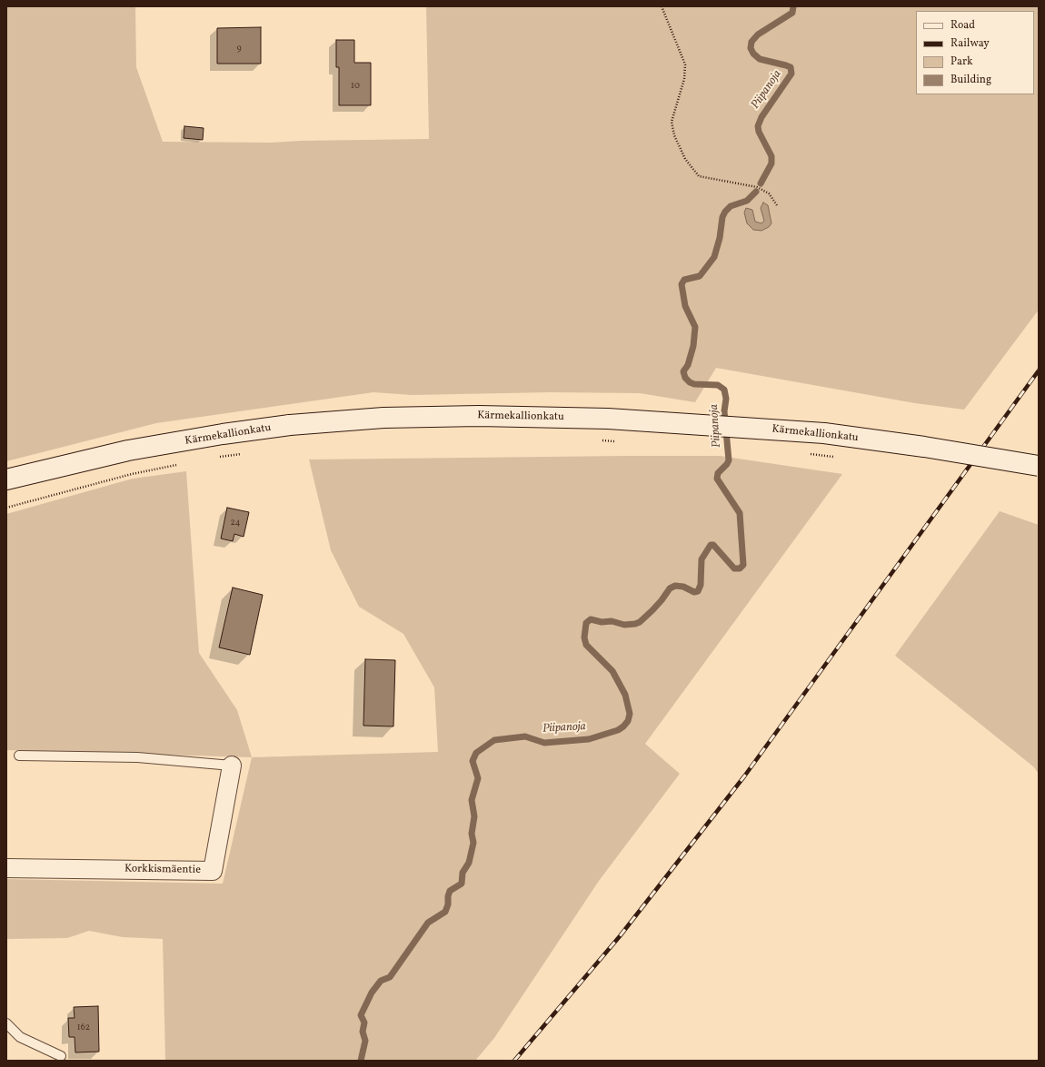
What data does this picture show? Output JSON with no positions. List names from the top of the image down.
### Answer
{
  "streets": {
    "street": ["Kärmekallionkatu", "Korkkismäentie"]
  },
  "water": ["Piipanoja"],
  "house_numbers": [
    "9",
    "10",
    "24",
    "162"
  ],
  "legend": [
    "Road",
    "Railway",
    "Park",
    "Building"
  ]
}
